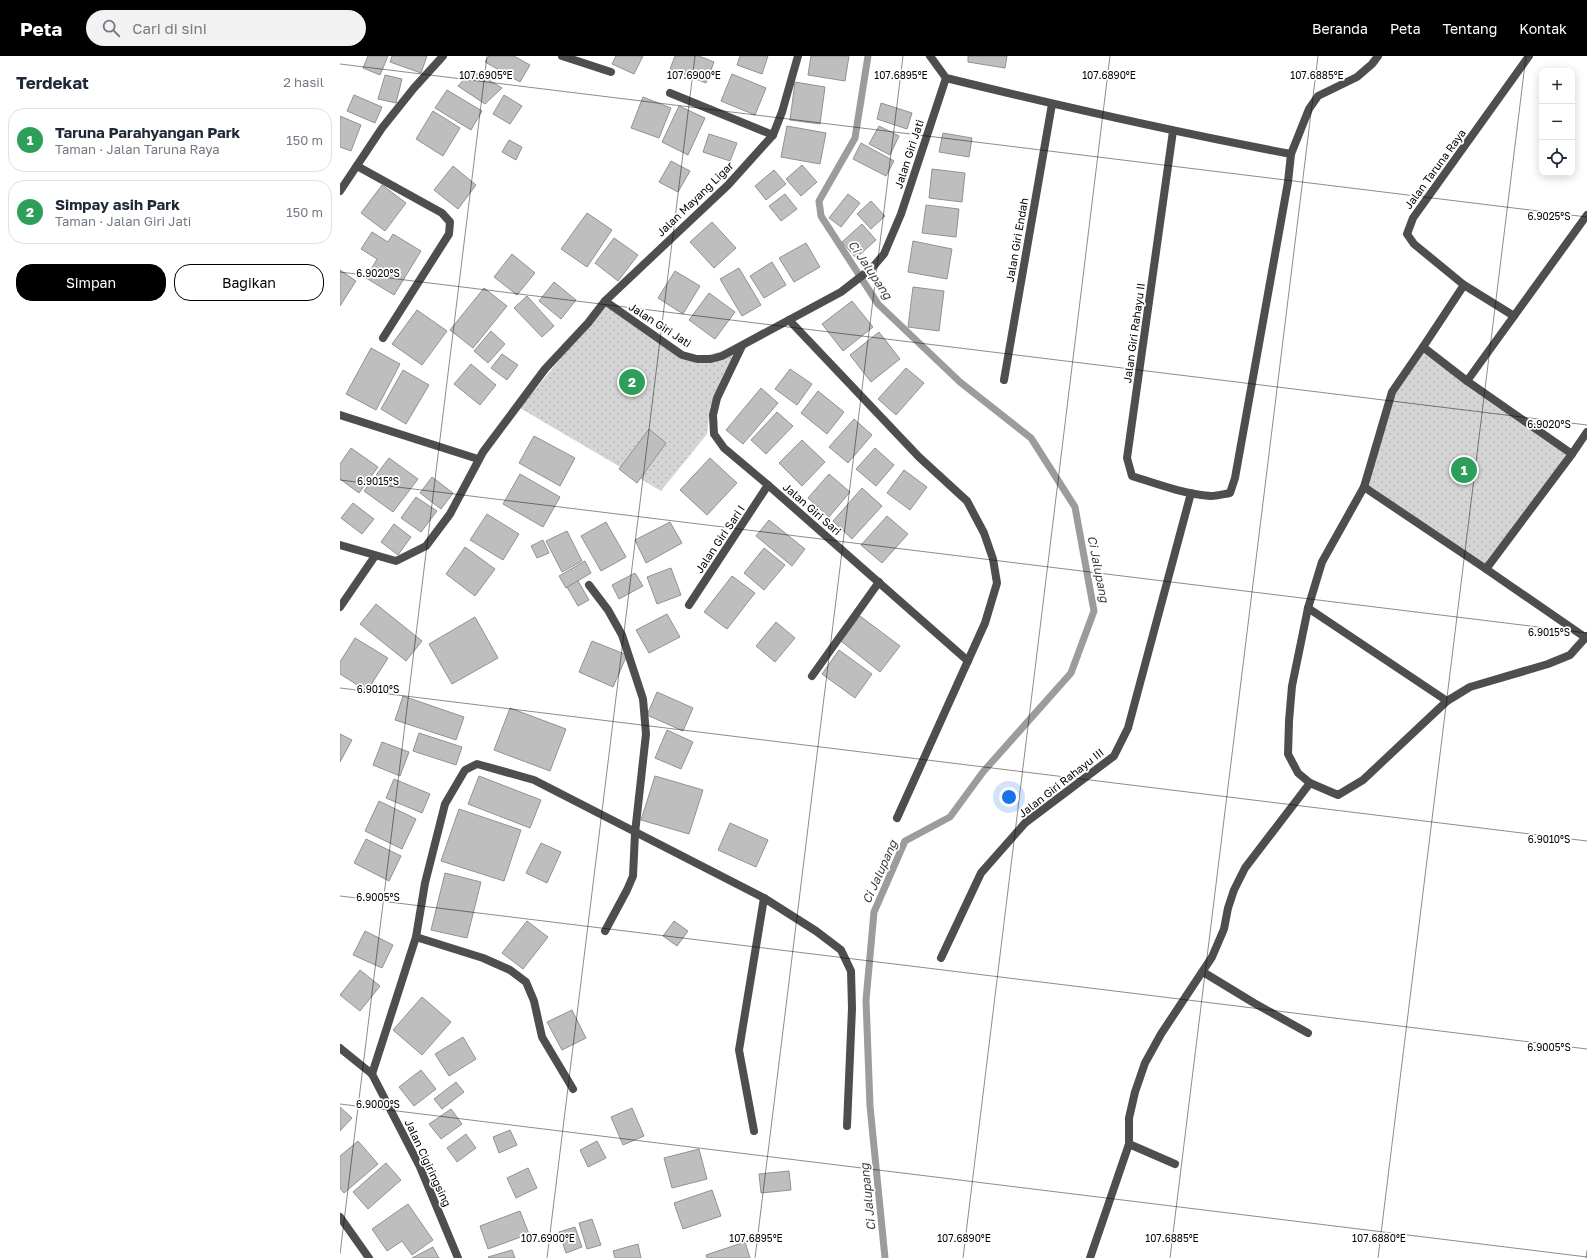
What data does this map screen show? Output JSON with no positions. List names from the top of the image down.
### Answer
{
  "streets": {
    "street": [
      "Jalan Giri Jati",
      "Jalan Taruna Raya",
      "Jalan Mayang Ligar",
      "Jalan Giri Endah",
      "Jalan Giri Rahayu II",
      "Jalan Giri Sari",
      "Jalan Giri Sari I",
      "Jalan Giri Rahayu III",
      "Jalan Cigiringsing"
    ]
  },
  "crossings": [
    ["Jalan Giri Jati", "Jalan Mayang Ligar"],
    ["Jalan Giri Jati", "Jalan Giri Sari"],
    ["Jalan Giri Rahayu II", "Jalan Giri Rahayu III"],
    ["Jalan Giri Sari", "Jalan Giri Sari I"]
  ],
  "water": ["Ci Jalupang"],
  "page": {
    "header": "Peta",
    "search": "Cari di sini",
    "nav": [
      "Beranda",
      "Peta",
      "Tentang",
      "Kontak"
    ],
    "heading": ["Terdekat", "2 hasil"],
    "map_buttons": ["+", "−"],
    "list": [
      {
        "mark": "1",
        "name": "Taruna Parahyangan Park",
        "note": "Taman · Jalan Taruna Raya",
        "value": "150 m"
      },
      {
        "mark": "2",
        "name": "Simpay asih Park",
        "note": "Taman · Jalan Giri Jati",
        "value": "150 m"
      }
    ],
    "buttons": ["Simpan", "Bagikan"],
    "pins": ["2", "1"]
  },
  "coordinates": [
    "107.6905°E",
    "107.6900°E",
    "107.6895°E",
    "107.6890°E",
    "107.6885°E",
    "6.9025°S",
    "6.9020°S",
    "6.9015°S",
    "6.9010°S",
    "6.9005°S",
    "6.9000°S",
    "107.6880°E"
  ]
}
